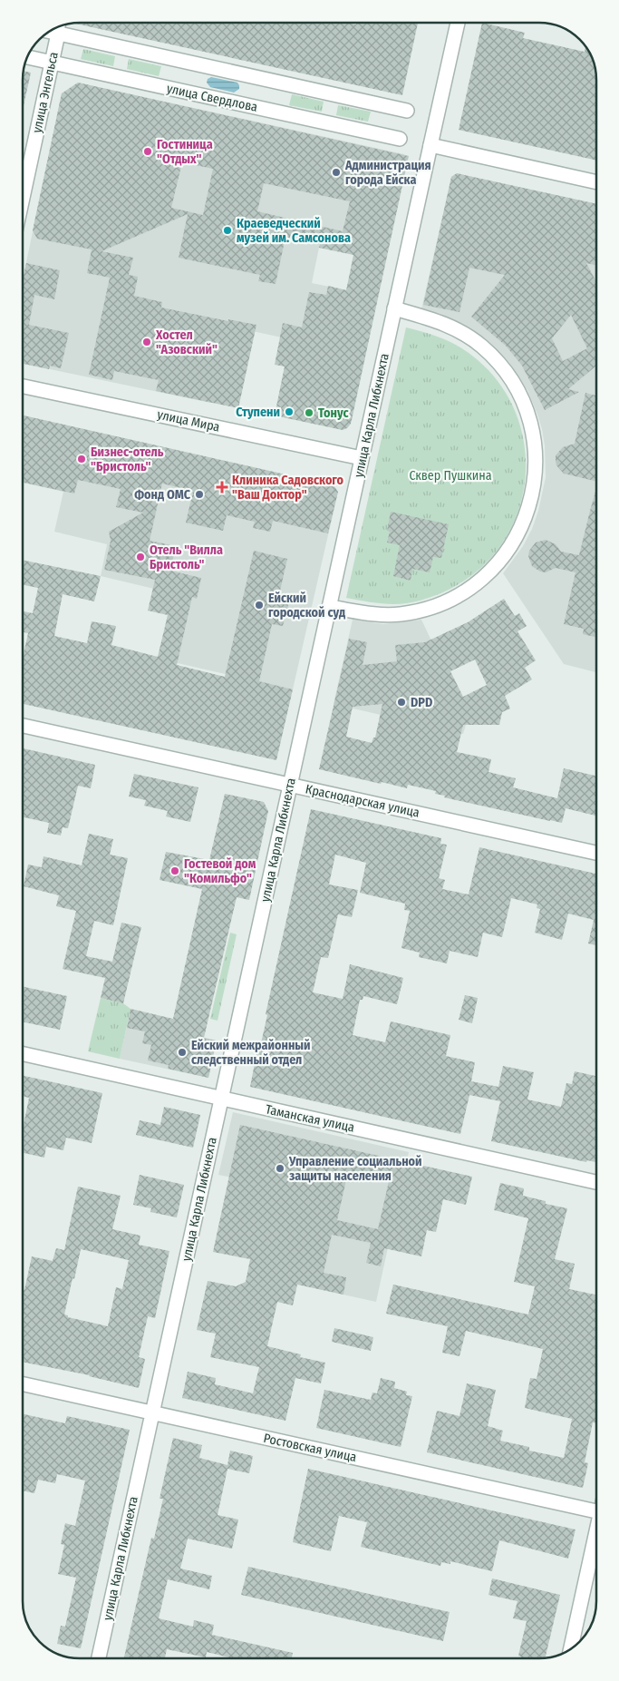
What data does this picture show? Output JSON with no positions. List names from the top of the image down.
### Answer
{
  "streets": {
    "street": [
      "улица Энгельса",
      "улица Свердлова",
      "улица Карла Либкнехта",
      "улица Мира",
      "Краснодарская улица",
      "Таманская улица",
      "Ростовская улица"
    ]
  },
  "crossings": [
    ["улица Энгельса", "улица Свердлова"],
    ["улица Карла Либкнехта", "улица Мира"],
    ["улица Карла Либкнехта", "Краснодарская улица"],
    ["улица Карла Либкнехта", "Таманская улица"],
    ["улица Карла Либкнехта", "Ростовская улица"]
  ],
  "parks": ["Сквер Пушкина"],
  "places": {
    "other": [
      "Гостиница \"Отдых\"",
      "Администрация города Ейска",
      "Краеведческий музей им. Самсонова",
      "Хостел \"Азовский\"",
      "Ступени",
      "Тонус",
      "Бизнес-отель \"Бристоль\"",
      "Фонд ОМС",
      "Отель \"Вилла Бристоль\"",
      "Ейский городской суд",
      "DPD",
      "Гостевой дом \"Комильфо\"",
      "Ейский межрайонный следственный отдел",
      "Управление социальной защиты населения"
    ],
    "health": ["Клиника Садовского \"Ваш Доктор\""]
  }
}
